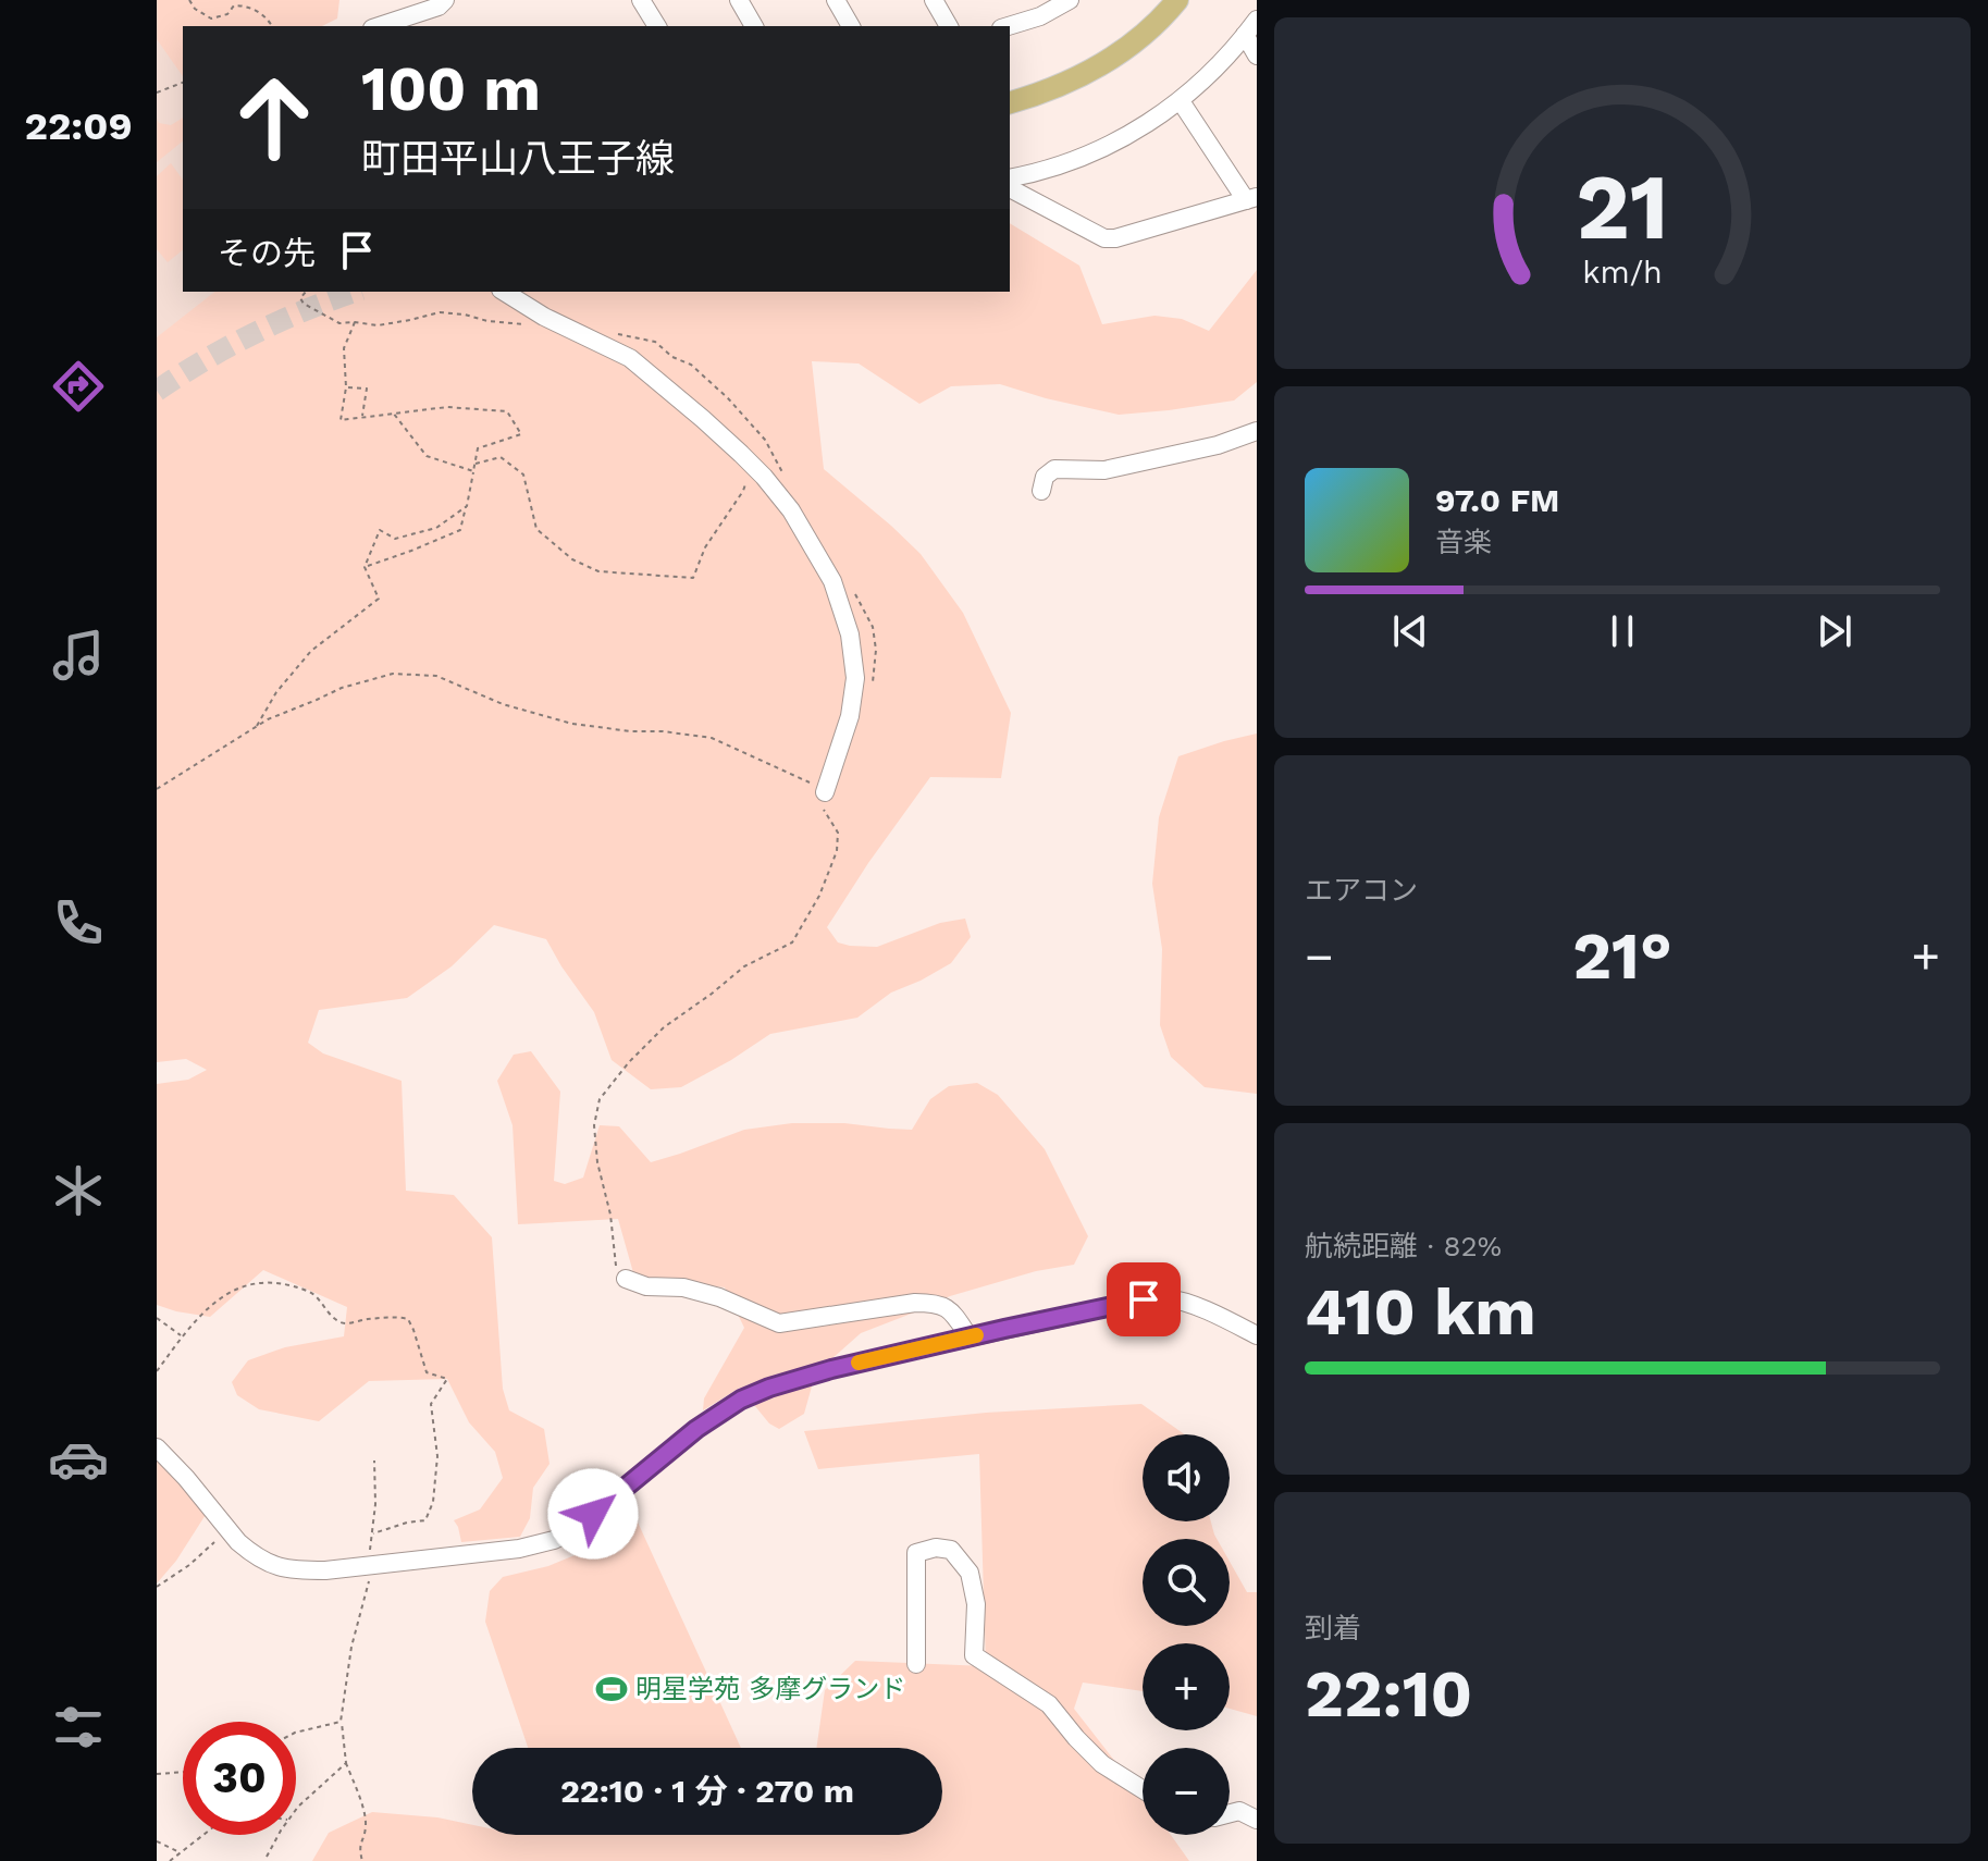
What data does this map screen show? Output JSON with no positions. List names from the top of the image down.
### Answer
{
  "places": {
    "sports": ["明星学苑 多摩グランド"]
  },
  "page": {
    "tabs": "22:09",
    "turn": ["100 m", "町田平山八王子線"],
    "then": "その先",
    "song": ["97.0 FM", "音楽"],
    "tile": [
      "エアコン",
      ["航続距離 · 82%", "410 km"],
      ["到着", "22:10"]
    ],
    "heat": ["−", "21°", "+"],
    "map_buttons": ["+", "−"],
    "limit": "30",
    "trip": "22:10 · 1 分 · 270 m",
    "gauge": ["21", "km/h"]
  }
}
